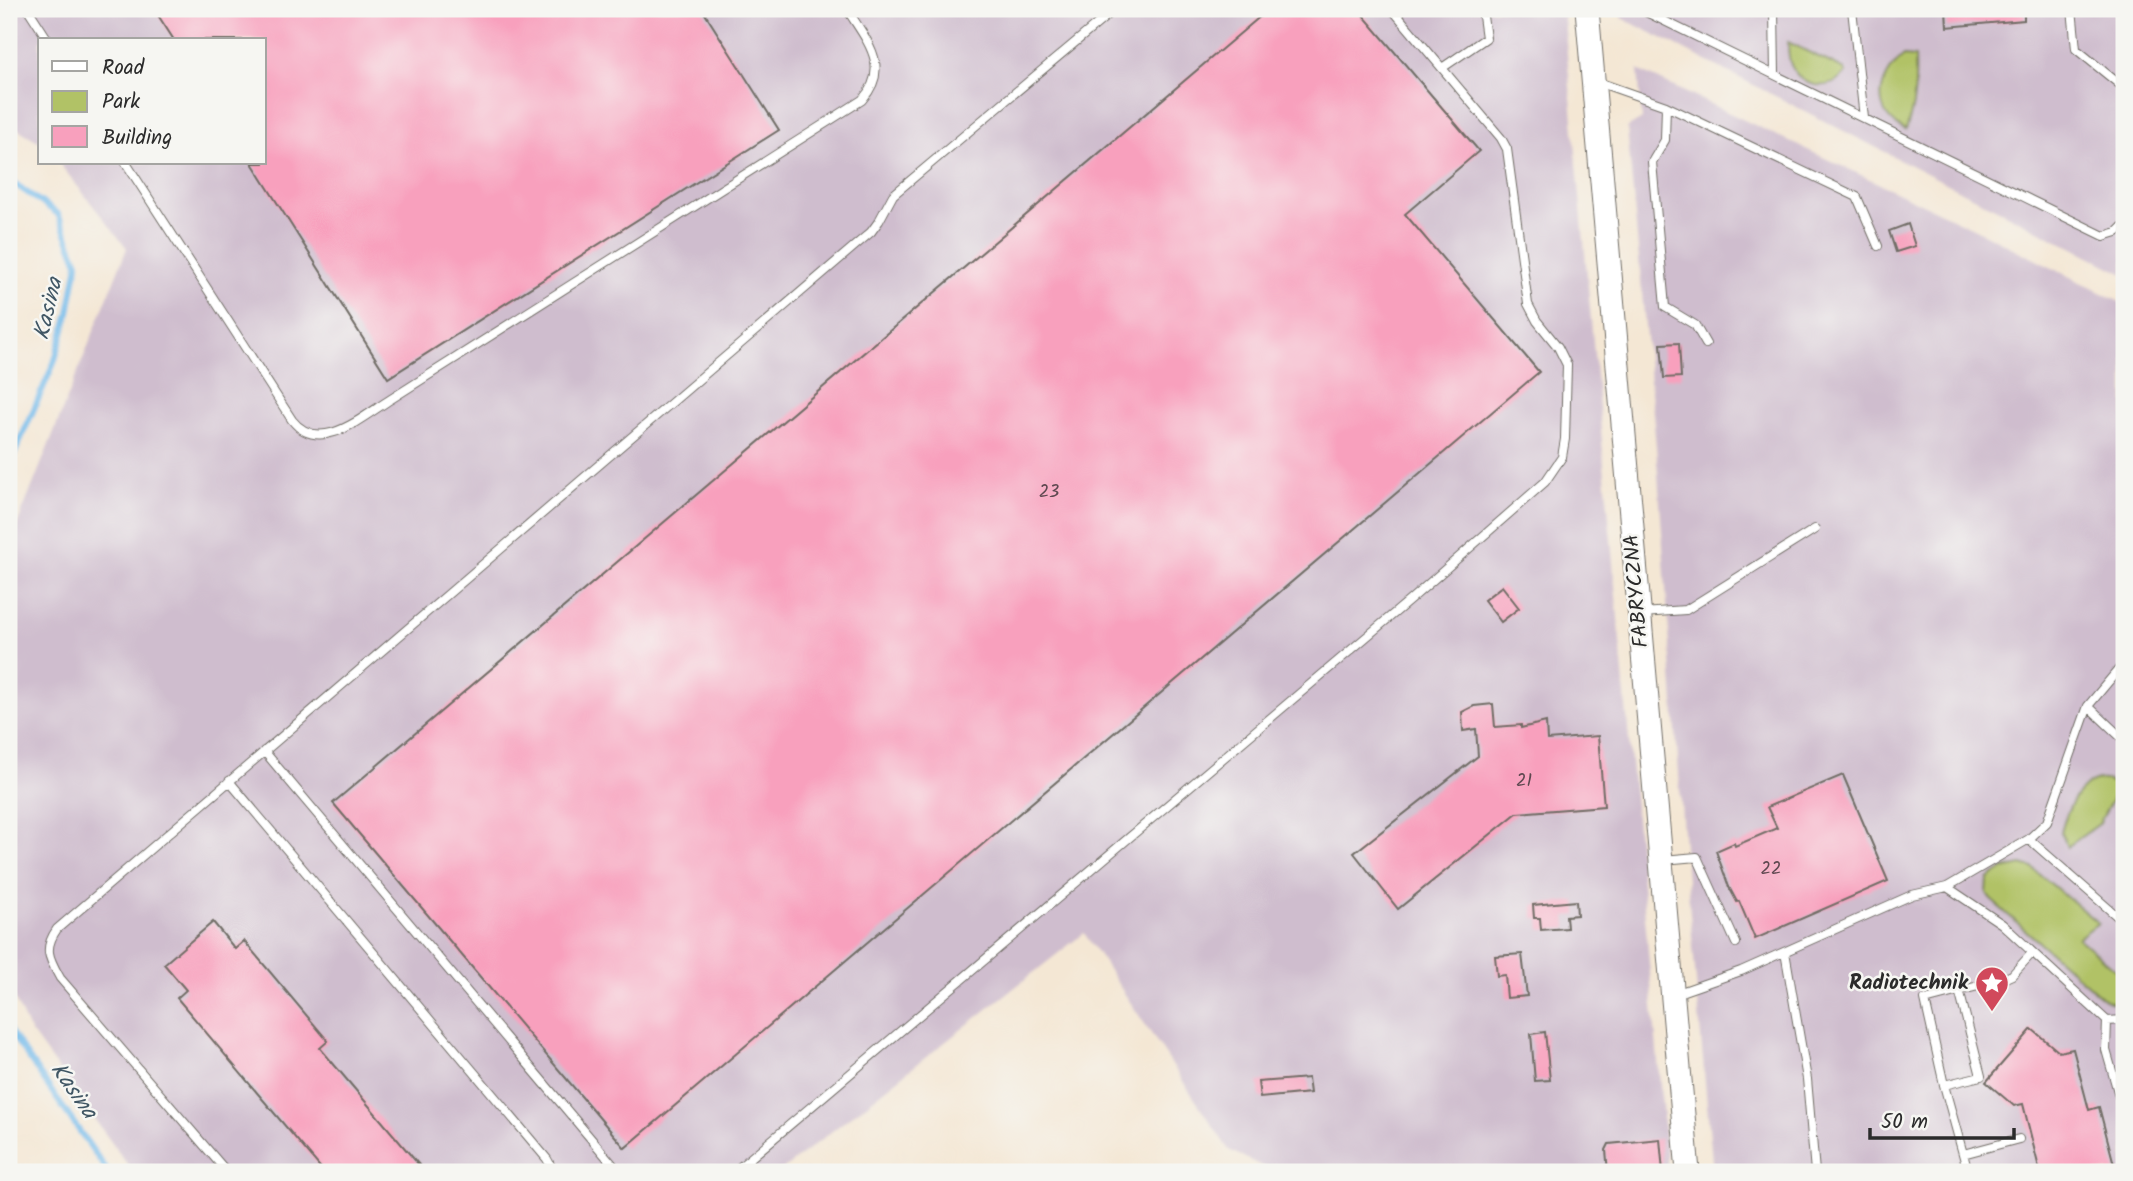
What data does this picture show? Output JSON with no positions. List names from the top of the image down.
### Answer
{
  "streets": {
    "main road": ["FABRYCZNA"]
  },
  "water": ["Kasina"],
  "places": {
    "place": ["Radiotechnik"]
  },
  "house_numbers": ["23", "21", "22"],
  "legend": ["Road", "Park", "Building"],
  "scale_bar": "50 m"
}
